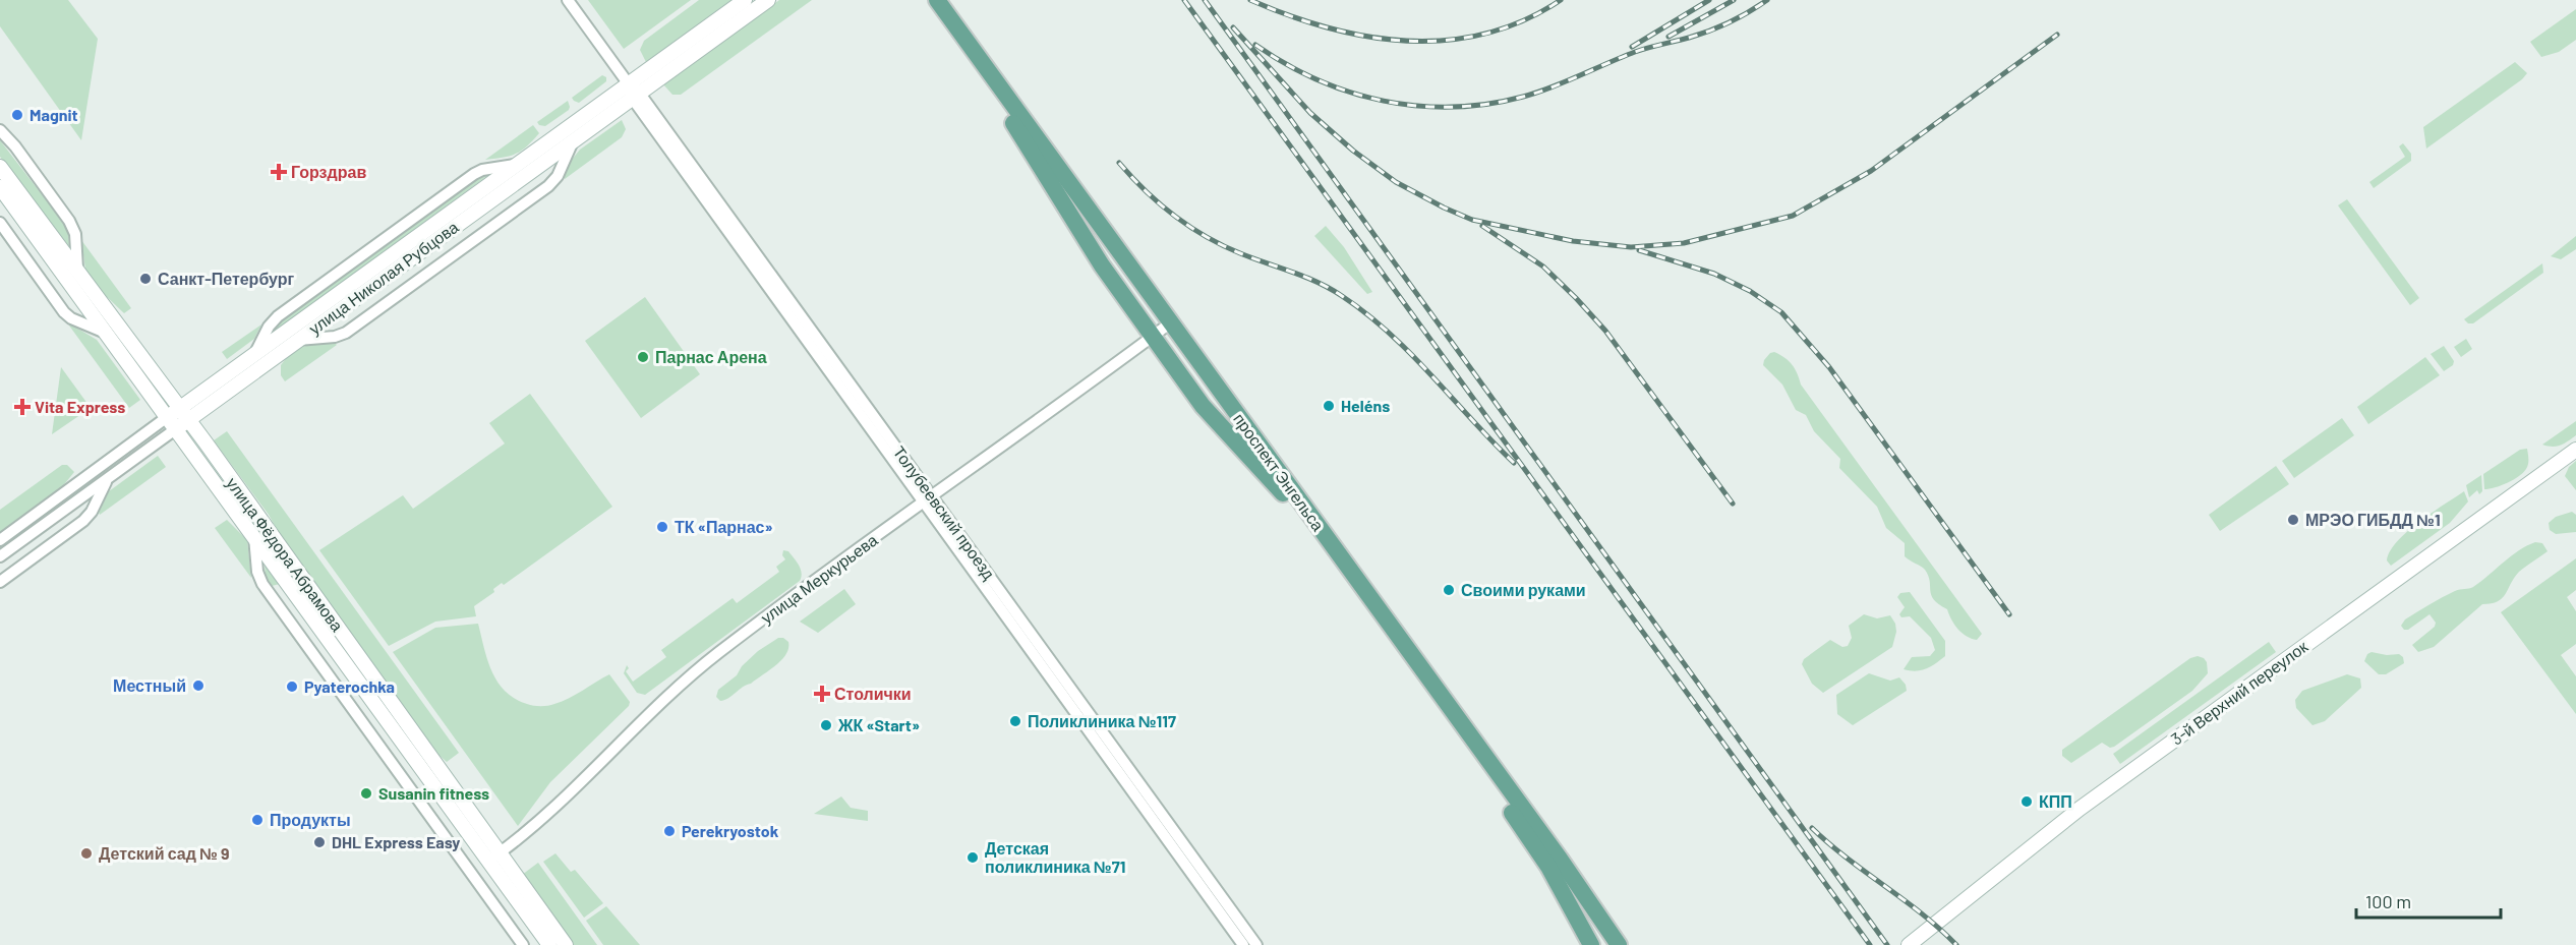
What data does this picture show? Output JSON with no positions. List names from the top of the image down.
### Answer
{
  "streets": {
    "main road": ["проспект Энгельса"],
    "street": [
      "улица Николая Рубцова",
      "Толубеевский проезд",
      "улица Фёдора Абрамова",
      "улица Меркурьева",
      "3-й Верхний переулок"
    ]
  },
  "crossings": [
    ["улица Николая Рубцова", "Толубеевский проезд"],
    ["улица Николая Рубцова", "улица Фёдора Абрамова"],
    ["проспект Энгельса", "улица Меркурьева"],
    ["Толубеевский проезд", "улица Меркурьева"],
    ["улица Фёдора Абрамова", "улица Меркурьева"]
  ],
  "places": {
    "other": [
      "Magnit",
      "Санкт-Петербург",
      "Парнас Арена",
      "Heléns",
      "МРЭО ГИБДД №1",
      "ТК «Парнас»",
      "Своими руками",
      "Местный",
      "Pyaterochka",
      "Поликлиника №117",
      "ЖК «Start»",
      "Susanin fitness",
      "КПП",
      "Продукты",
      "Perekryostok",
      "DHL Express Easy",
      "Детский сад № 9",
      "Детская поликлиника №71"
    ],
    "health": ["Горздрав", "Vita Express", "Столички"]
  },
  "scale_bar": "100 m"
}
